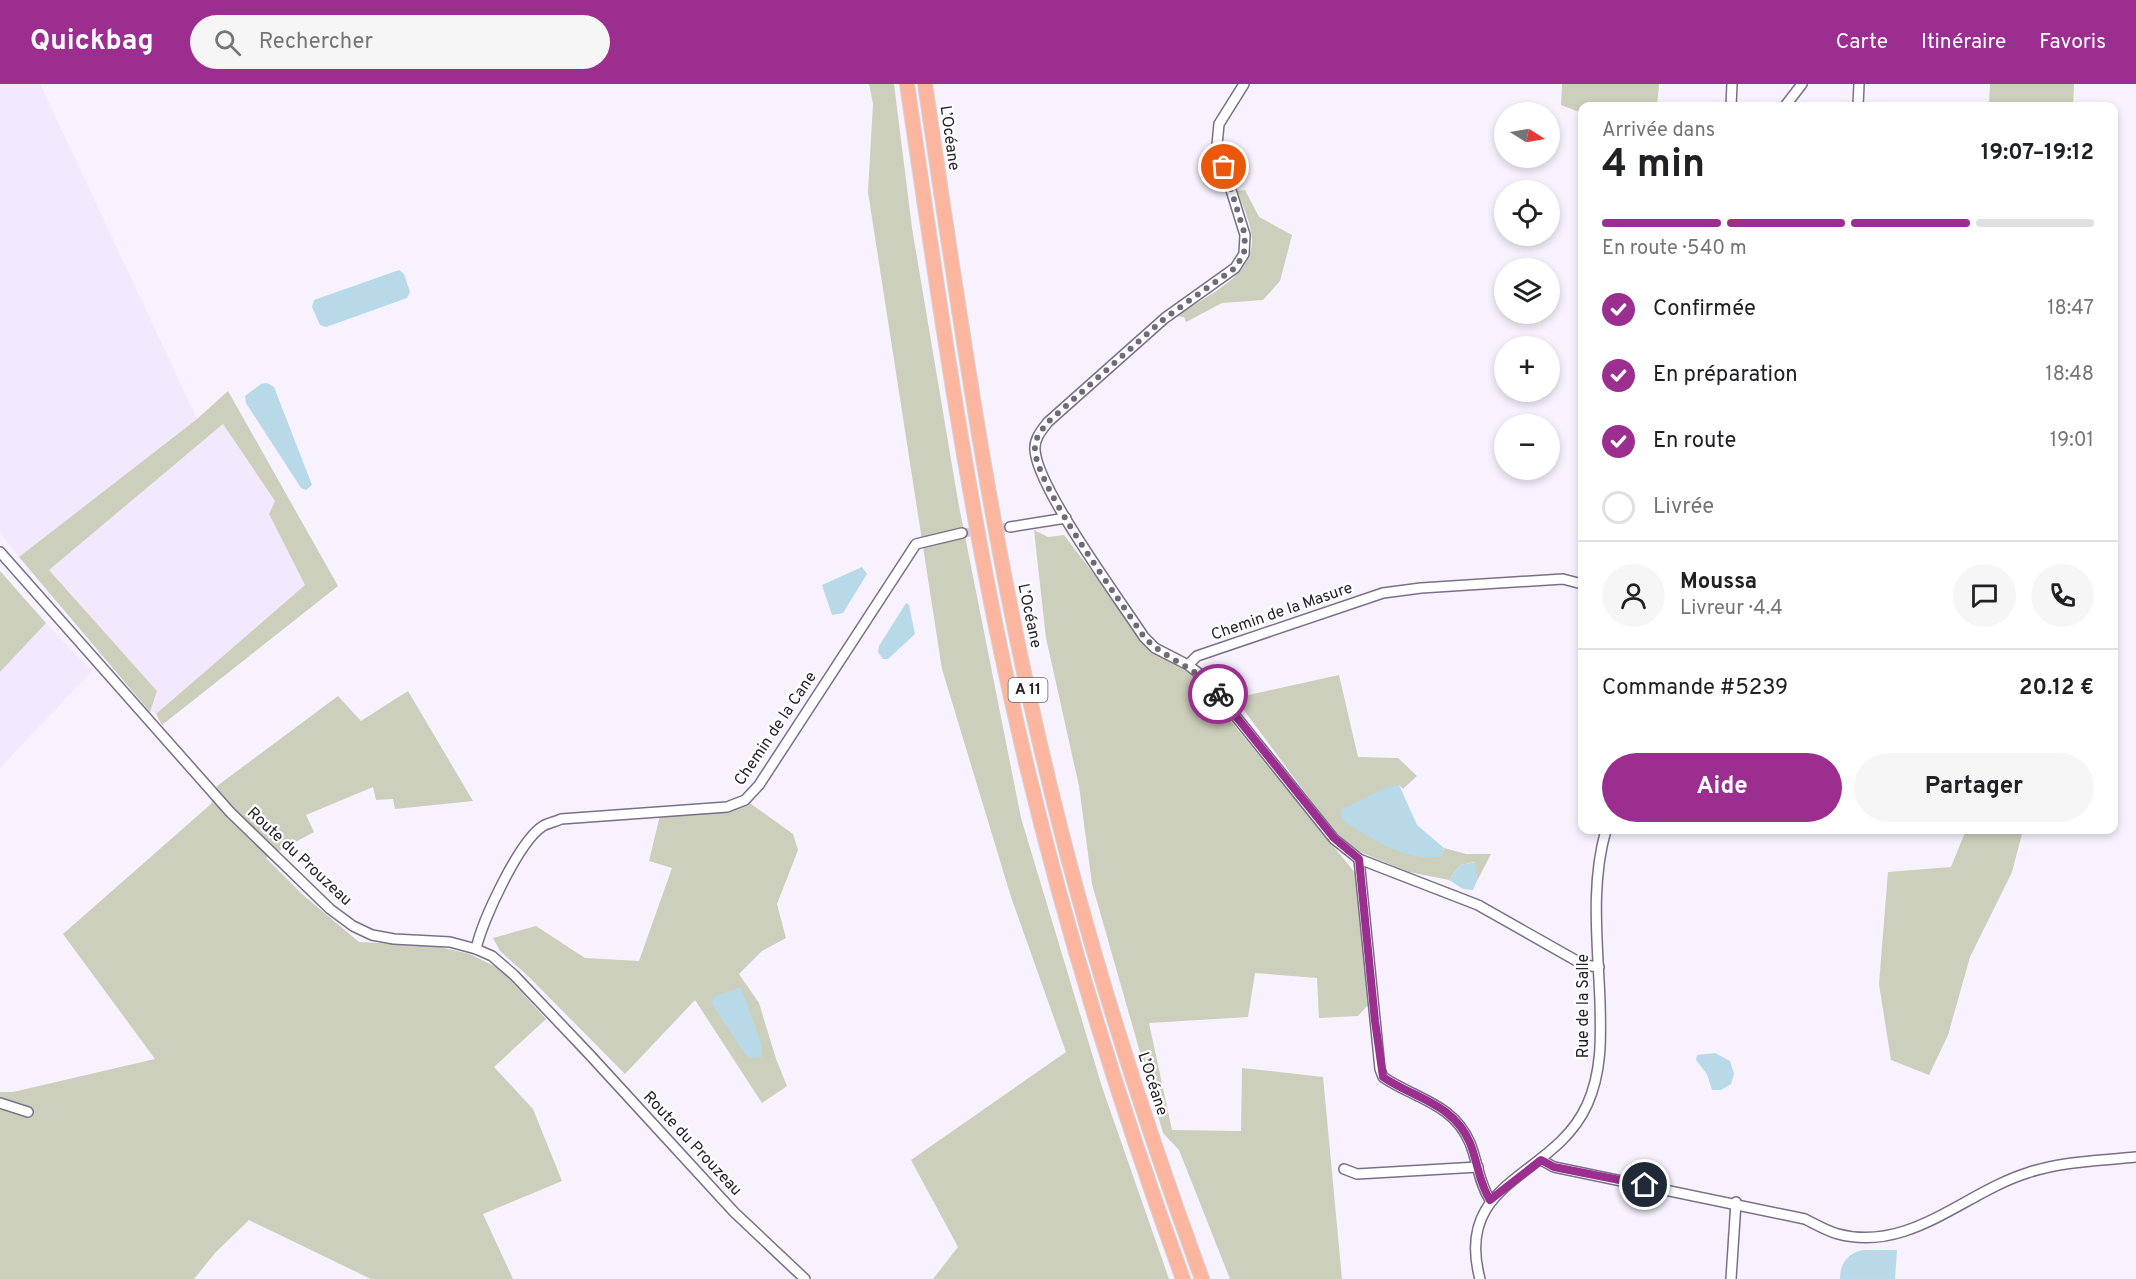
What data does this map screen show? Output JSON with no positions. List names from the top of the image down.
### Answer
{
  "streets": {
    "highway": ["L’Océane", "A 11"],
    "street": [
      "Chemin de la Masure",
      "Chemin de la Cane",
      "Route du Prouzeau",
      "Rue de la Salle"
    ]
  },
  "crossings": [
    ["Chemin de la Cane", "Route du Prouzeau"]
  ],
  "north": "right",
  "page": {
    "header": "Quickbag",
    "search": "Rechercher",
    "nav": ["Carte", "Itinéraire", "Favoris"],
    "map_buttons": ["+", "−"],
    "heading": ["4 min", "Arrivée dans", "19:07–19:12"],
    "panel": [
      "Moussa",
      "Livreur · 4.4",
      "Commande #5239",
      "20.12 €"
    ],
    "bar": "En route · 540 m",
    "list": [
      ["Confirmée", "18:47"],
      ["En préparation", "18:48"],
      ["En route", "19:01"],
      "Livrée"
    ],
    "buttons": ["Aide", "Partager"]
  }
}
